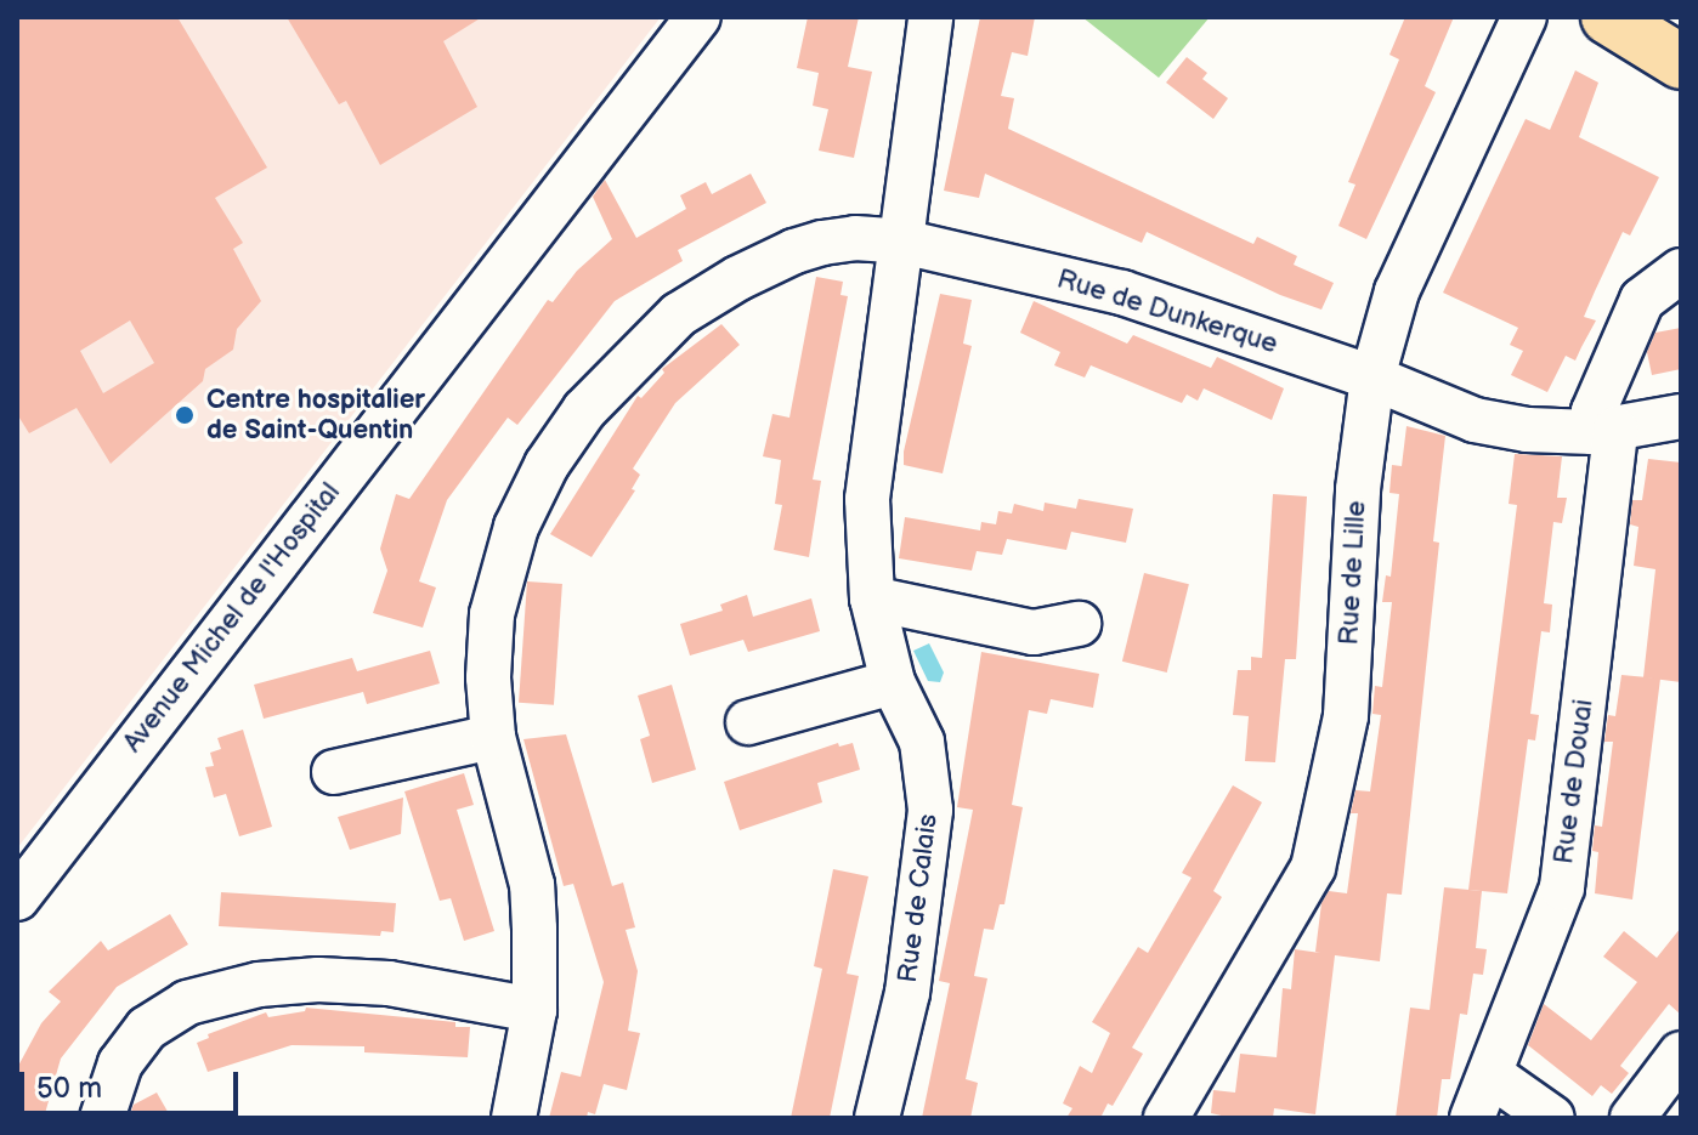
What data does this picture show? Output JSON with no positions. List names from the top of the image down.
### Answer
{
  "streets": {
    "street": [
      "Rue de Dunkerque",
      "Rue de Lille",
      "Avenue Michel de l'Hospital",
      "Rue de Douai",
      "Rue de Calais"
    ]
  },
  "crossings": [
    ["Rue de Dunkerque", "Rue de Lille"],
    ["Rue de Dunkerque", "Rue de Douai"],
    ["Rue de Dunkerque", "Rue de Calais"]
  ],
  "places": ["Centre hospitalier de Saint-Quentin"],
  "scale_bar": "50 m"
}
